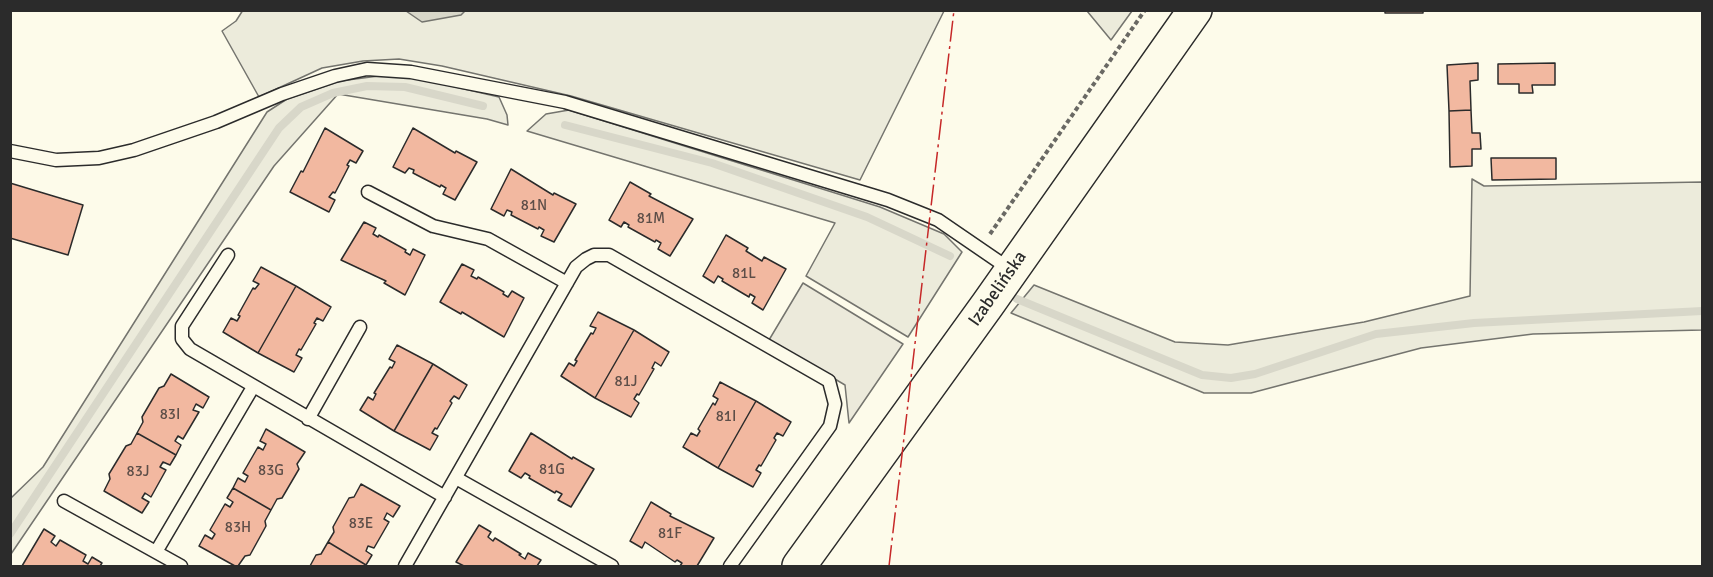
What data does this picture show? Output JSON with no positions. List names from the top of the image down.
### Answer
{
  "streets": {
    "street": ["Izabelińska"]
  },
  "house_numbers": [
    "81N",
    "81M",
    "81L",
    "81J",
    "83I",
    "81I",
    "81G",
    "83G",
    "83J",
    "83E",
    "83H",
    "81F"
  ]
}
